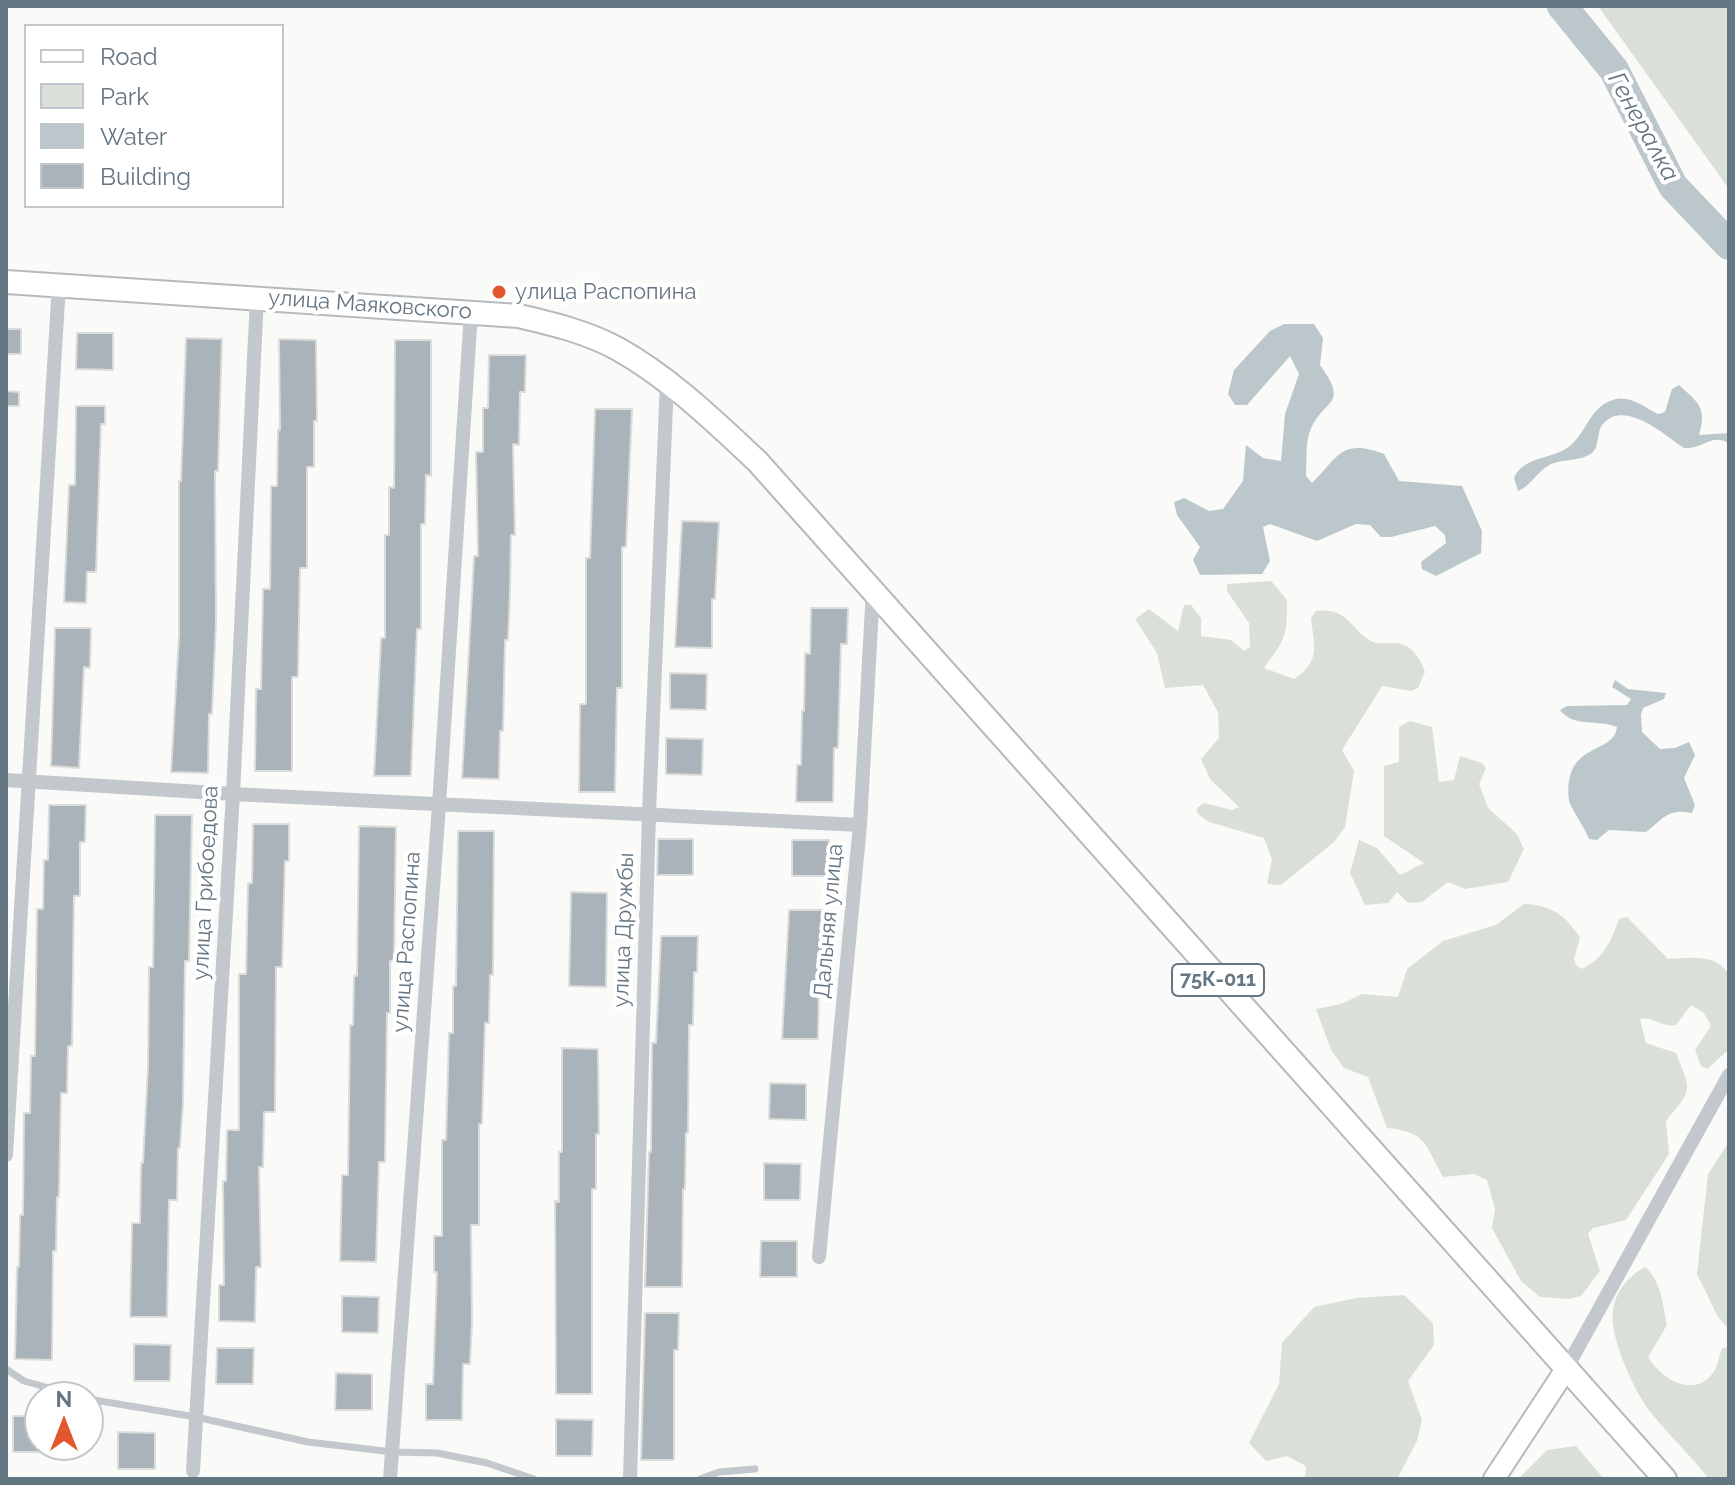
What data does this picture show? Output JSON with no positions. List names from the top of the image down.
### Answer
{
  "streets": {
    "main road": ["улица Маяковского", "75К-011"],
    "street": [
      "улица Грибоедова",
      "Дальняя улица",
      "улица Дружбы",
      "улица Распопина"
    ]
  },
  "crossings": [
    ["улица Маяковского", "улица Грибоедова"],
    ["улица Маяковского", "Дальняя улица"],
    ["улица Маяковского", "улица Дружбы"],
    ["улица Маяковского", "улица Распопина"],
    ["улица Маяковского", "75К-011"],
    ["Дальняя улица", "75К-011"]
  ],
  "water": ["Генералка"],
  "places": ["улица Распопина"],
  "legend": [
    "Road",
    "Park",
    "Water",
    "Building"
  ],
  "north": "top"
}
